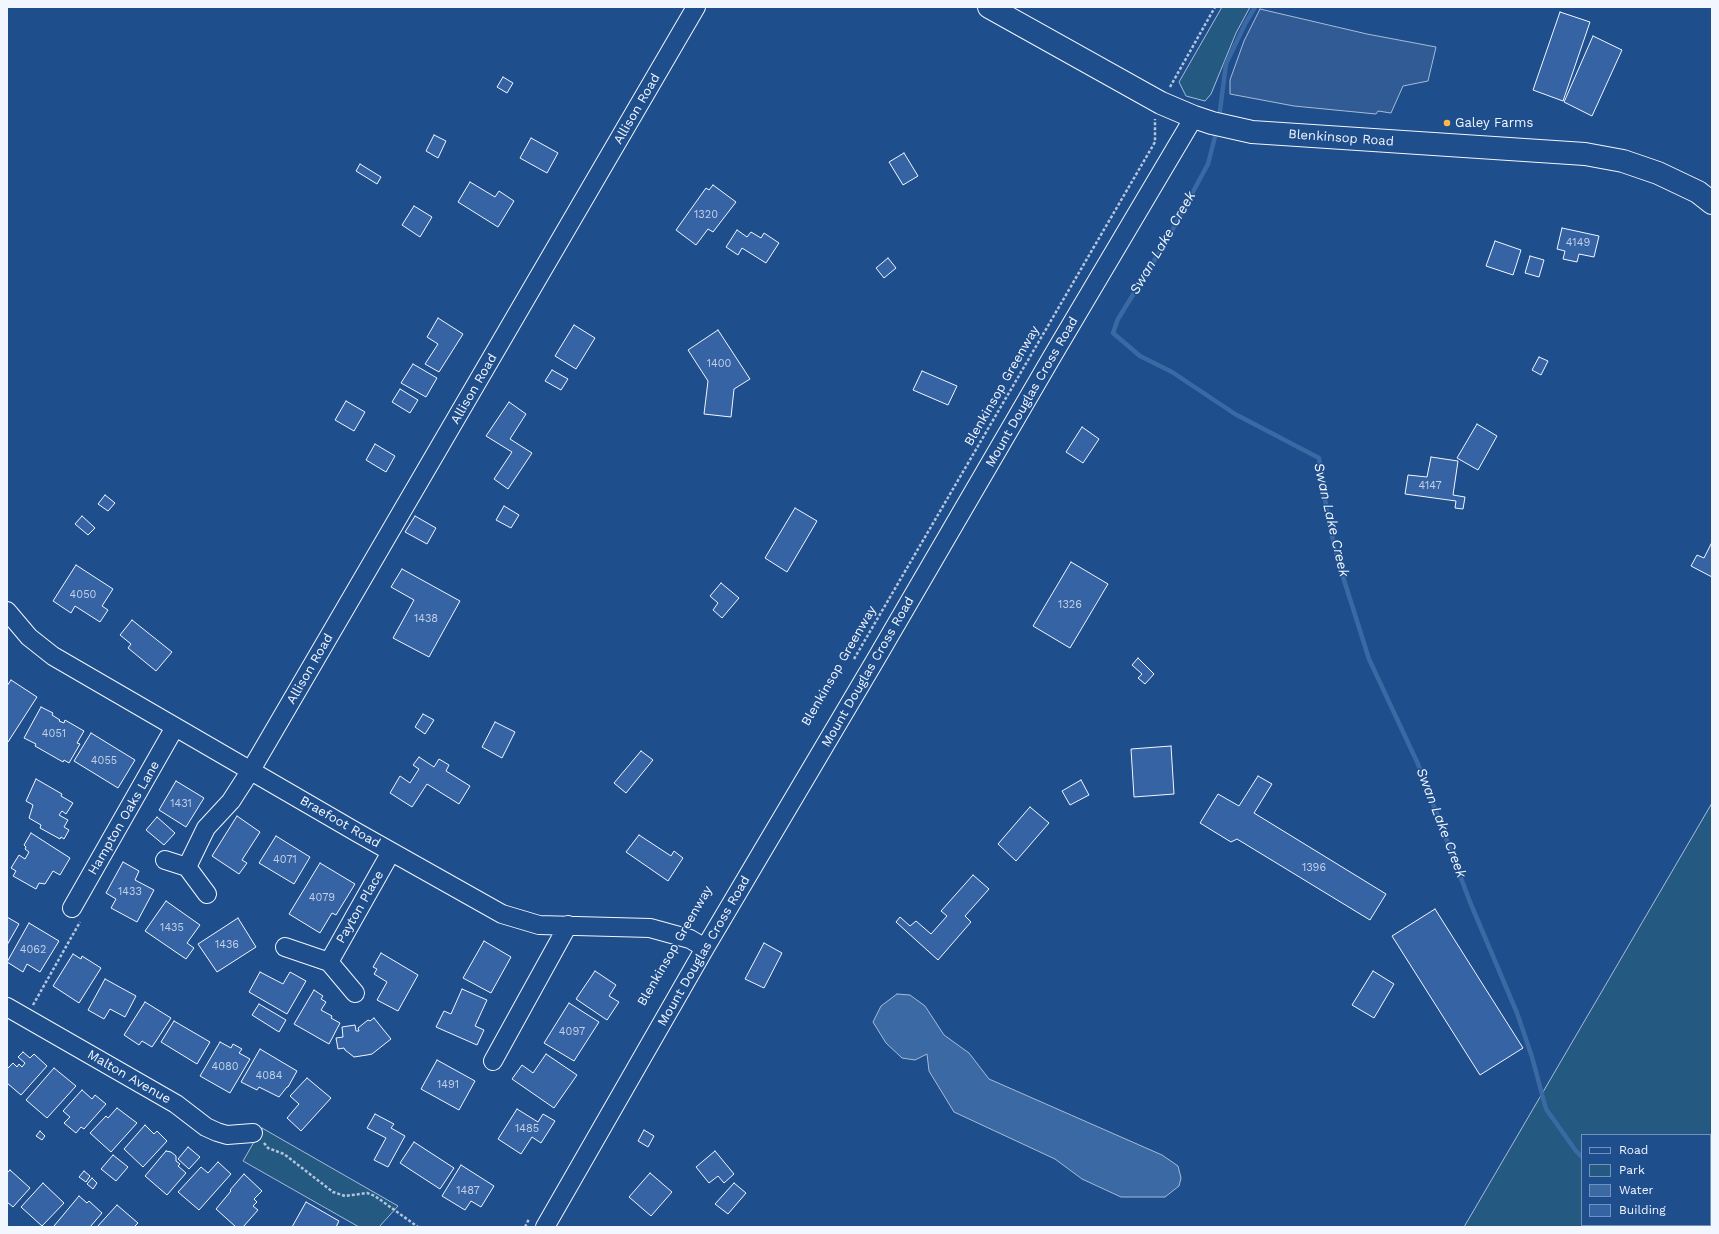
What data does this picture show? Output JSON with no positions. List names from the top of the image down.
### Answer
{
  "streets": {
    "main road": ["Blenkinsop Road"],
    "street": [
      "Allison Road",
      "Mount Douglas Cross Road",
      "Hampton Oaks Lane",
      "Braefoot Road",
      "Payton Place",
      "Malton Avenue"
    ],
    "path": ["Blenkinsop Greenway"]
  },
  "crossings": [
    ["Allison Road", "Braefoot Road"],
    ["Blenkinsop Road", "Mount Douglas Cross Road"],
    ["Mount Douglas Cross Road", "Braefoot Road"],
    ["Hampton Oaks Lane", "Braefoot Road"],
    ["Braefoot Road", "Payton Place"]
  ],
  "water": ["Swan Lake Creek"],
  "places": ["Galey Farms"],
  "house_numbers": [
    "1320",
    "4149",
    "1400",
    "4147",
    "4050",
    "1326",
    "1438",
    "4051",
    "4055",
    "1431",
    "4071",
    "1396",
    "1433",
    "4079",
    "1435",
    "1436",
    "4062",
    "4097",
    "4080",
    "4084",
    "1491",
    "1485",
    "1487"
  ],
  "legend": [
    "Road",
    "Park",
    "Water",
    "Building"
  ]
}
